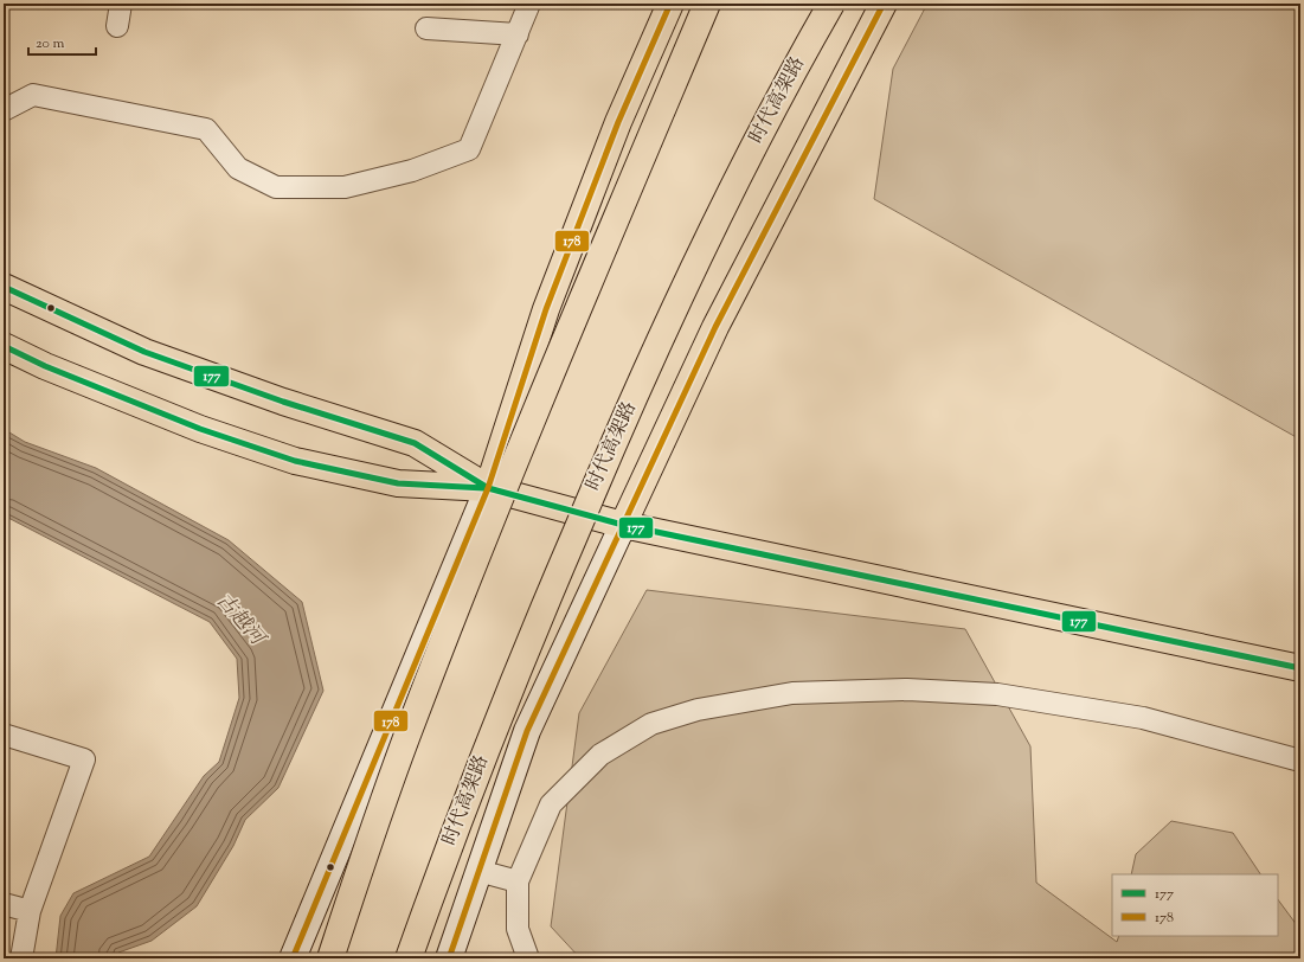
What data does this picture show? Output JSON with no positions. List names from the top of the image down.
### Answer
{
  "streets": {
    "main road": ["时代高架路"]
  },
  "water": ["古越河"],
  "lines": ["transit line 178", "transit line 177"],
  "legend": ["177", "178"],
  "scale_bar": "20 m"
}
